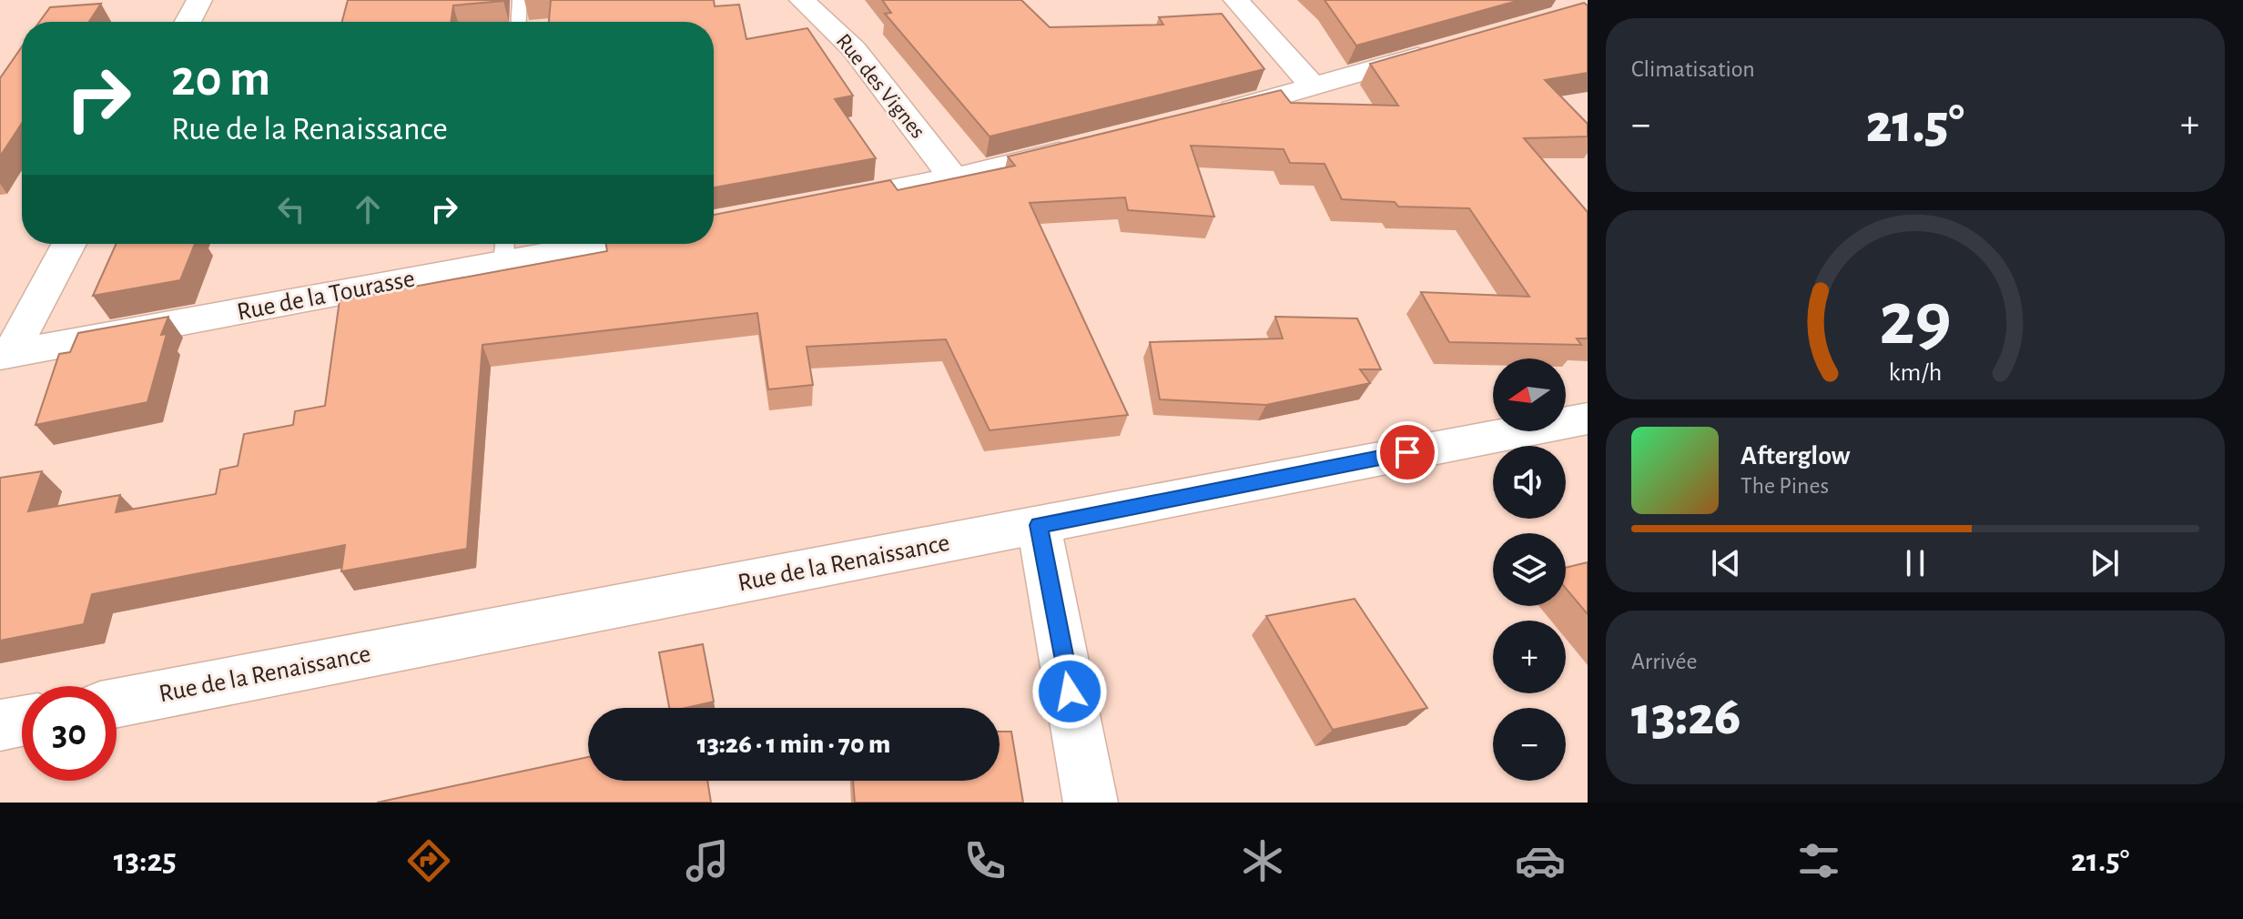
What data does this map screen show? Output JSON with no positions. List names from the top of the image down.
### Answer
{
  "streets": {
    "street": ["Rue des Vignes", "Rue de la Tourasse", "Rue de la Renaissance"]
  },
  "north": "left",
  "page": {
    "tile": [
      "Climatisation",
      ["Arrivée", "13:26"]
    ],
    "turn": ["20 m", "Rue de la Renaissance"],
    "heat": ["−", "21.5°", "+"],
    "map_buttons": ["+", "−"],
    "song": ["Afterglow", "The Pines"],
    "limit": "30",
    "trip": "13:26 · 1 min · 70 m",
    "tabs": ["13:25", "21.5°"],
    "gauge": ["29", "km/h"]
  }
}
